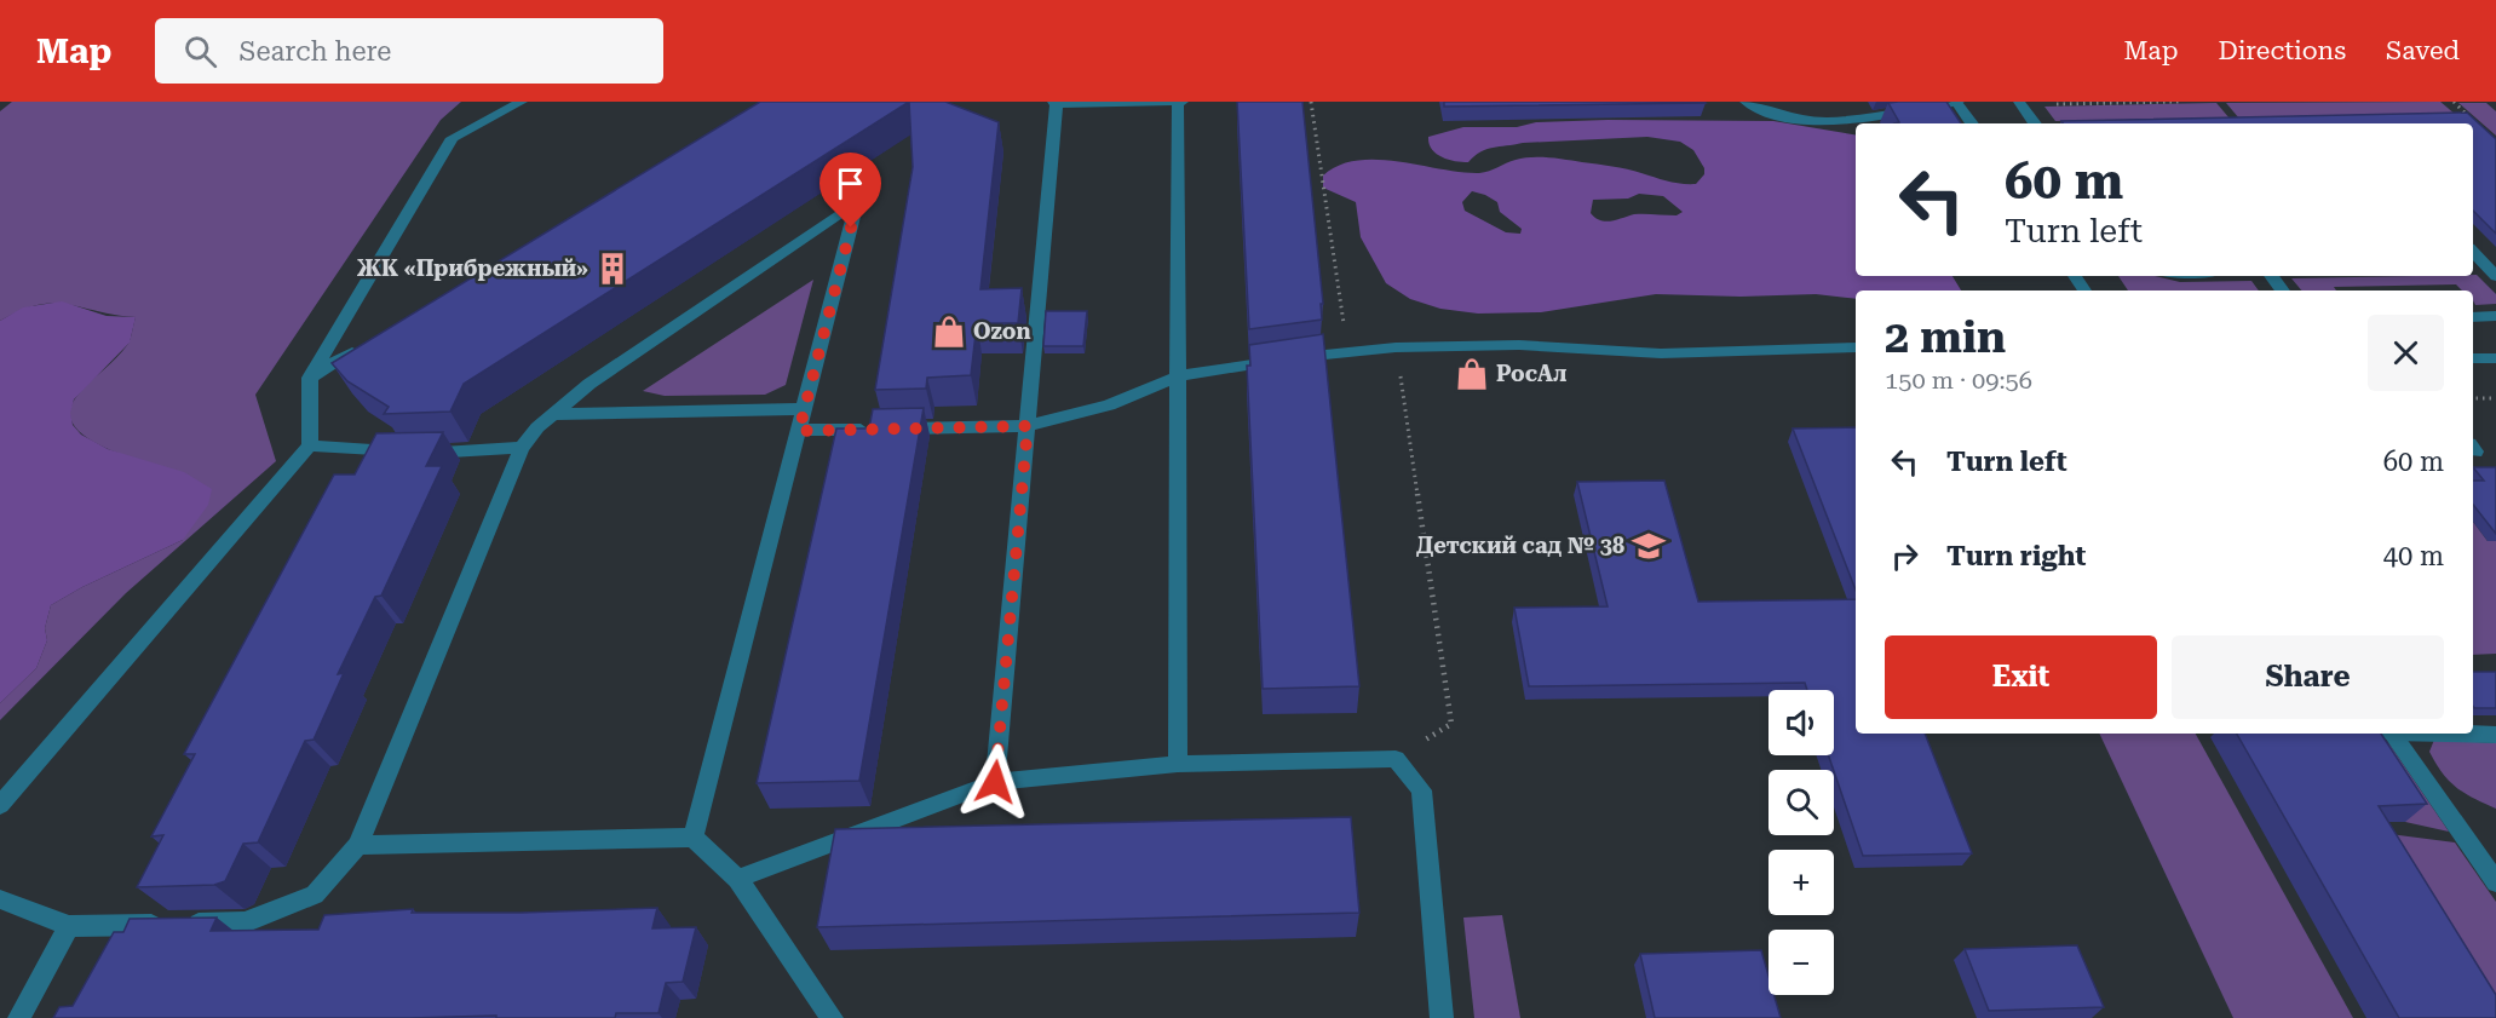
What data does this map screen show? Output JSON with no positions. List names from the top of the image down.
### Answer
{
  "places": {
    "building": ["ЖК «Прибрежный»"],
    "shop": ["Ozon", "РосАл"],
    "school or university": ["Детский сад № 38"]
  },
  "page": {
    "header": "Map",
    "search": "Search here",
    "nav": ["Map", "Directions", "Saved"],
    "turn": ["60 m", "Turn left"],
    "heading": ["2 min", "150 m · 09:56"],
    "list": [
      {
        "name": "Turn left",
        "value": "60 m"
      },
      {
        "name": "Turn right",
        "value": "40 m"
      }
    ],
    "buttons": ["Exit", "Share"],
    "map_buttons": ["+", "−"]
  }
}
